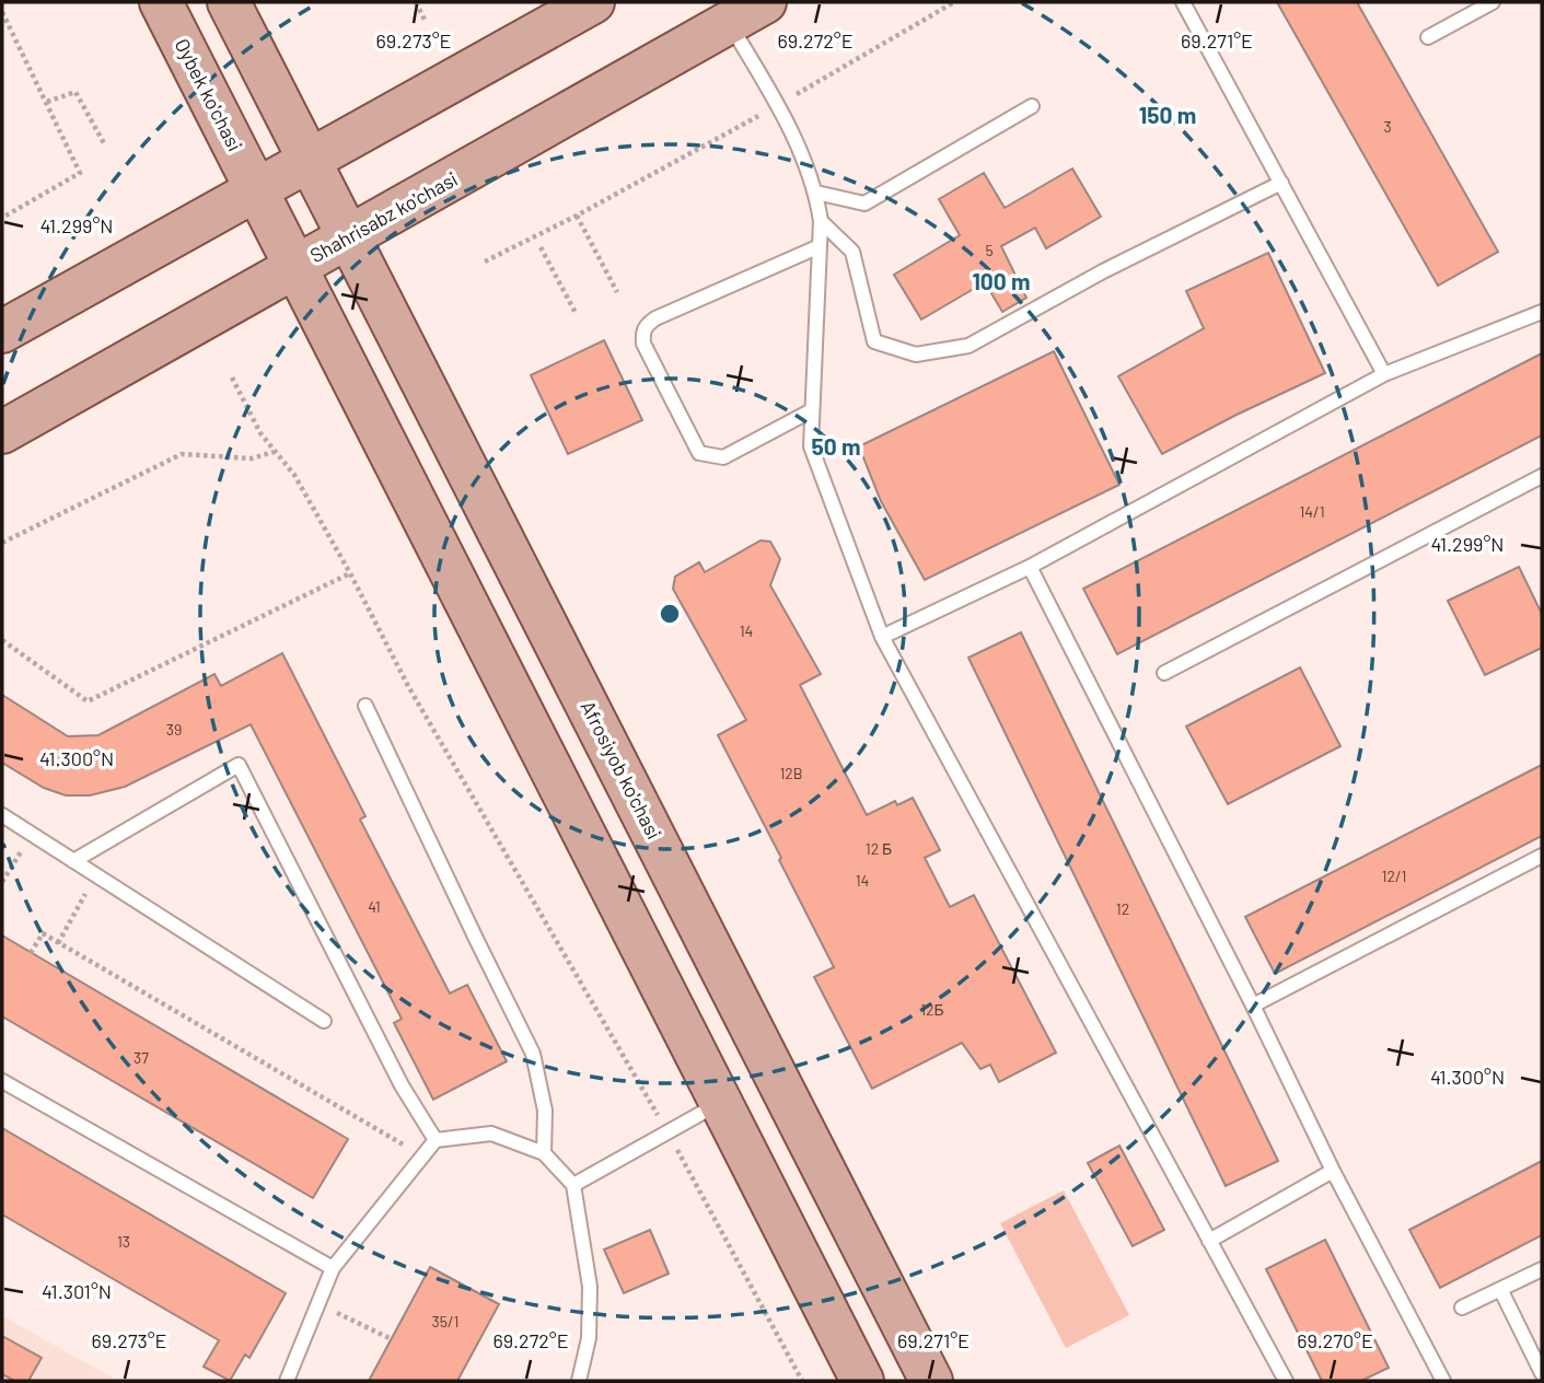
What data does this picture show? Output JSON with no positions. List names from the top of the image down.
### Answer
{
  "streets": {
    "main road": ["Oybek ko'chasi", "Shahrisabz ko'chasi", "Afrosiyob ko'chasi"]
  },
  "crossings": [
    ["Shahrisabz ko'chasi", "Afrosiyob ko'chasi"]
  ],
  "house_numbers": [
    "3",
    "5",
    "14/1",
    "14",
    "39",
    "12B",
    "12 Б",
    "12/1",
    "14",
    "41",
    "12",
    "12Б",
    "37",
    "13",
    "35/1"
  ],
  "coordinates": [
    "69.273°E",
    "69.272°E",
    "69.271°E",
    "41.299°N",
    "41.300°N",
    "41.301°N",
    "69.270°E"
  ],
  "rings": ["150 m", "100 m", "50 m"]
}
